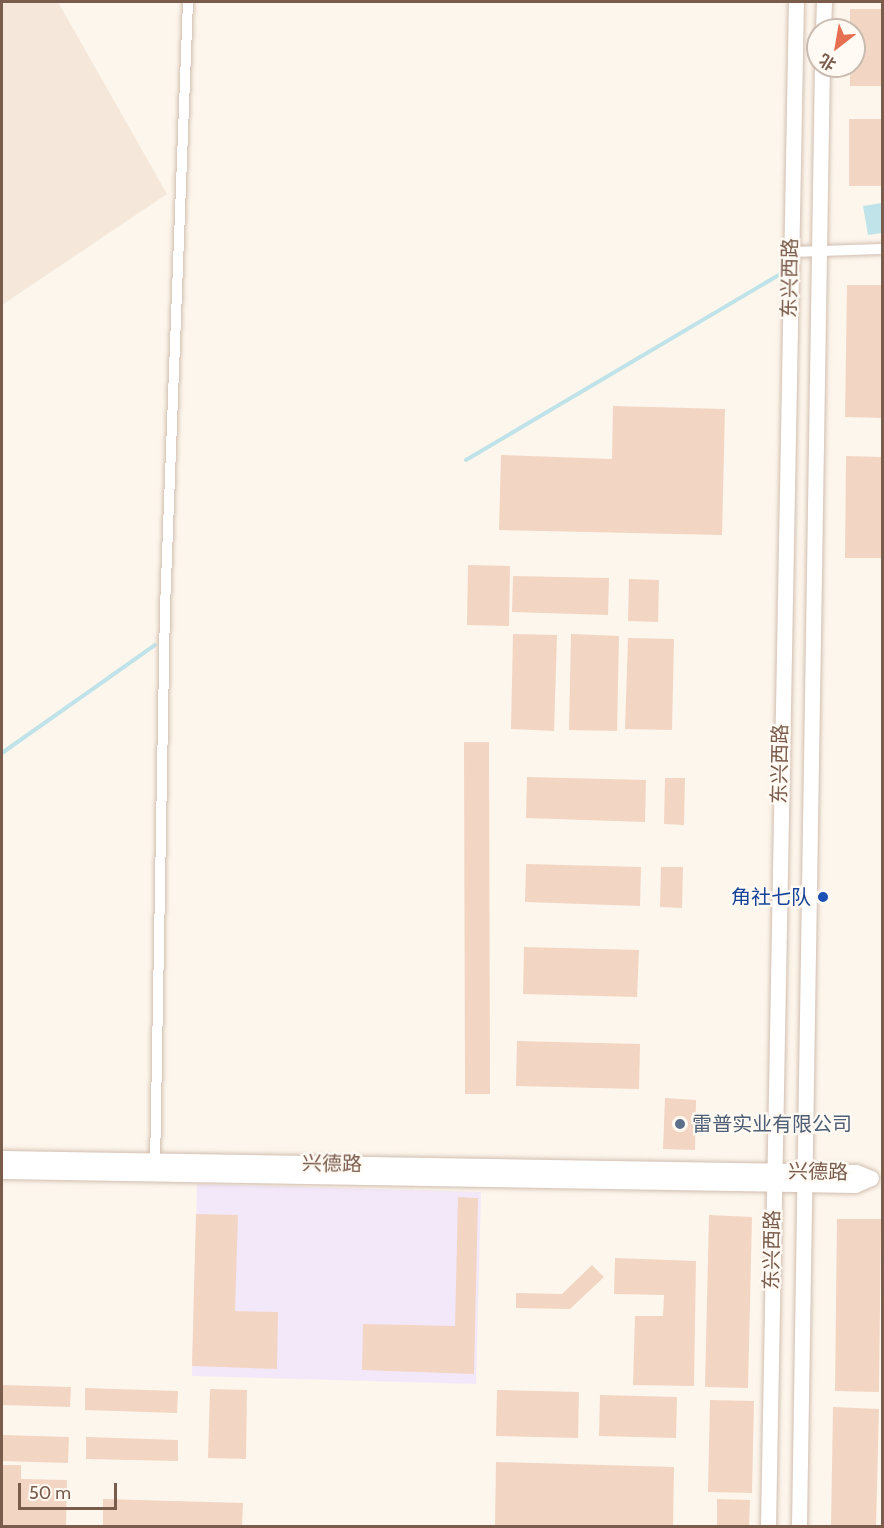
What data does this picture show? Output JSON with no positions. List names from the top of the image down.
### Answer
{
  "streets": {
    "main road": ["东兴西路", "兴德路"]
  },
  "crossings": [
    ["东兴西路", "兴德路"]
  ],
  "places": ["角社七队", "雷普实业有限公司"],
  "scale_bar": "50 m",
  "north": "bottom left"
}
